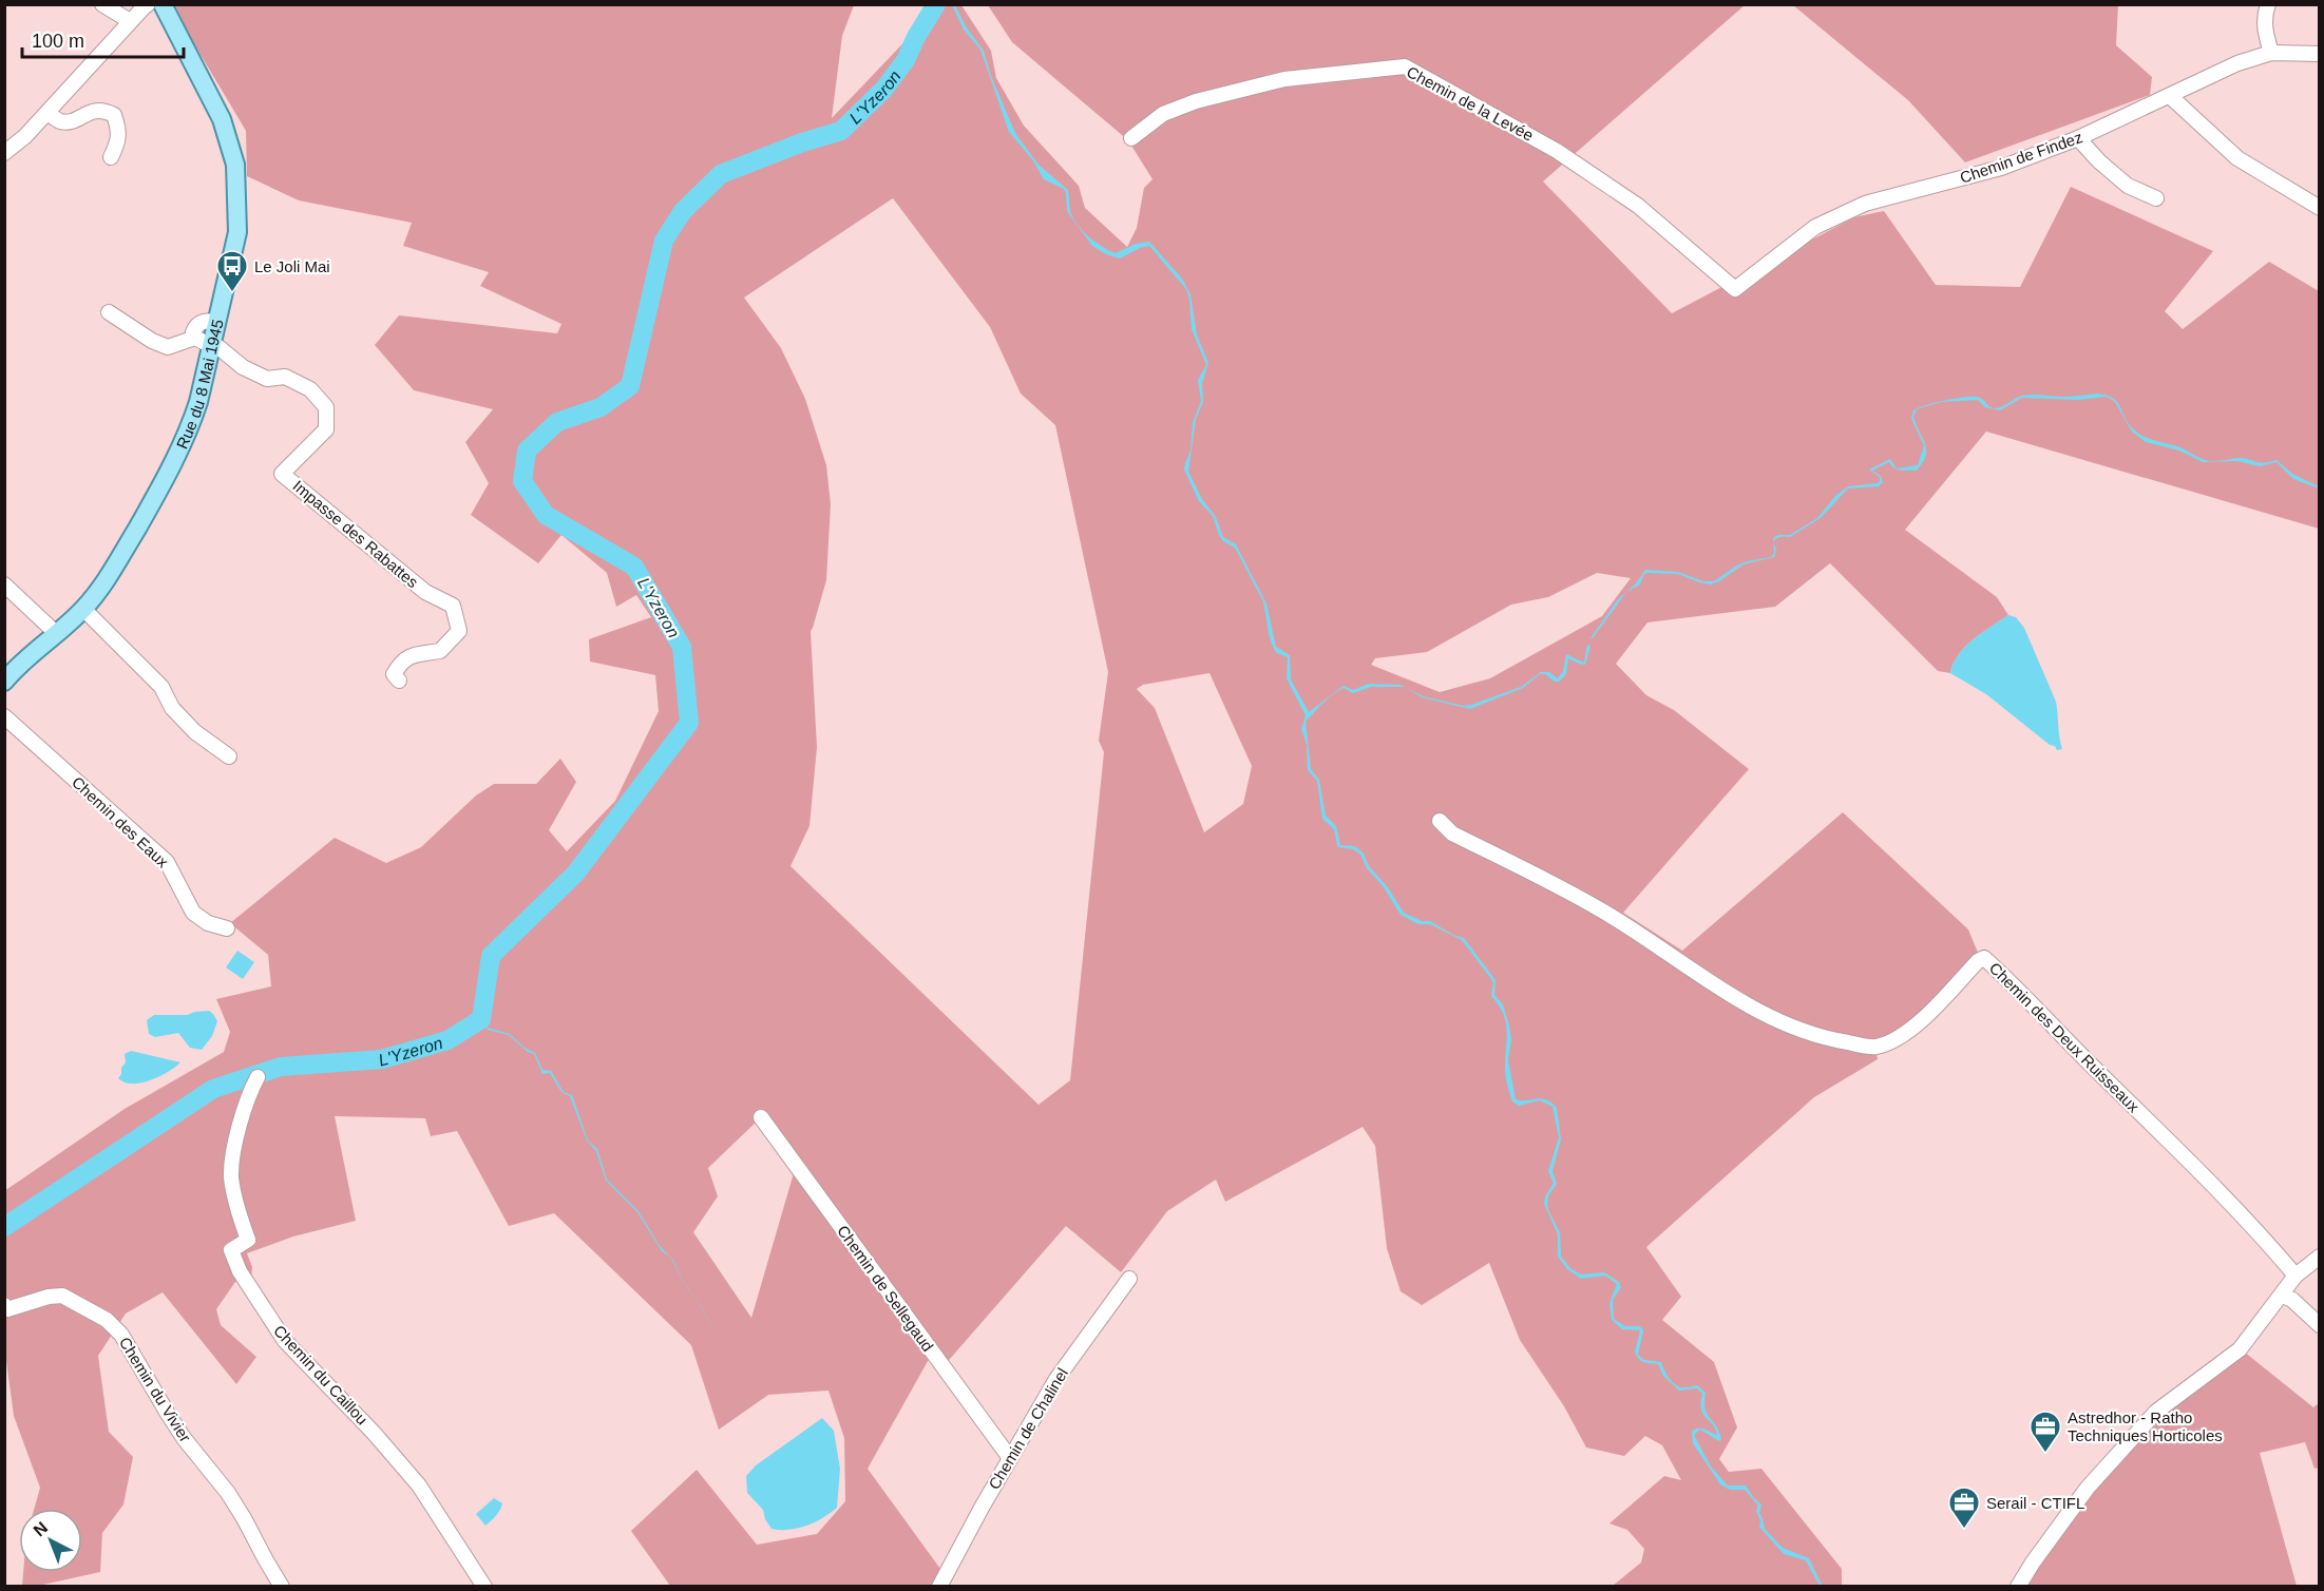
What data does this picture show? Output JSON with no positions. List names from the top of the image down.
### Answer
{
  "streets": {
    "main road": ["Rue du 8 Mai 1945"],
    "street": [
      "Chemin de la Levée",
      "Chemin de Findez",
      "Impasse des Rabattes",
      "Chemin des Eaux",
      "Chemin des Deux Ruisseaux",
      "Chemin de Sellegaud",
      "Chemin du Caillou",
      "Chemin du Vivier",
      "Chemin de Chalinel"
    ]
  },
  "crossings": [
    ["Chemin de la Levée", "Chemin de Findez"],
    ["Rue du 8 Mai 1945", "Impasse des Rabattes"],
    ["Chemin de Sellegaud", "Chemin de Chalinel"]
  ],
  "water": ["L'Yzeron"],
  "places": {
    "bus stop": ["Le Joli Mai"],
    "office": ["Astredhor - Ratho Techniques Horticoles", "Serail - CTIFL"]
  },
  "scale_bar": "100 m",
  "north": "top left"
}
